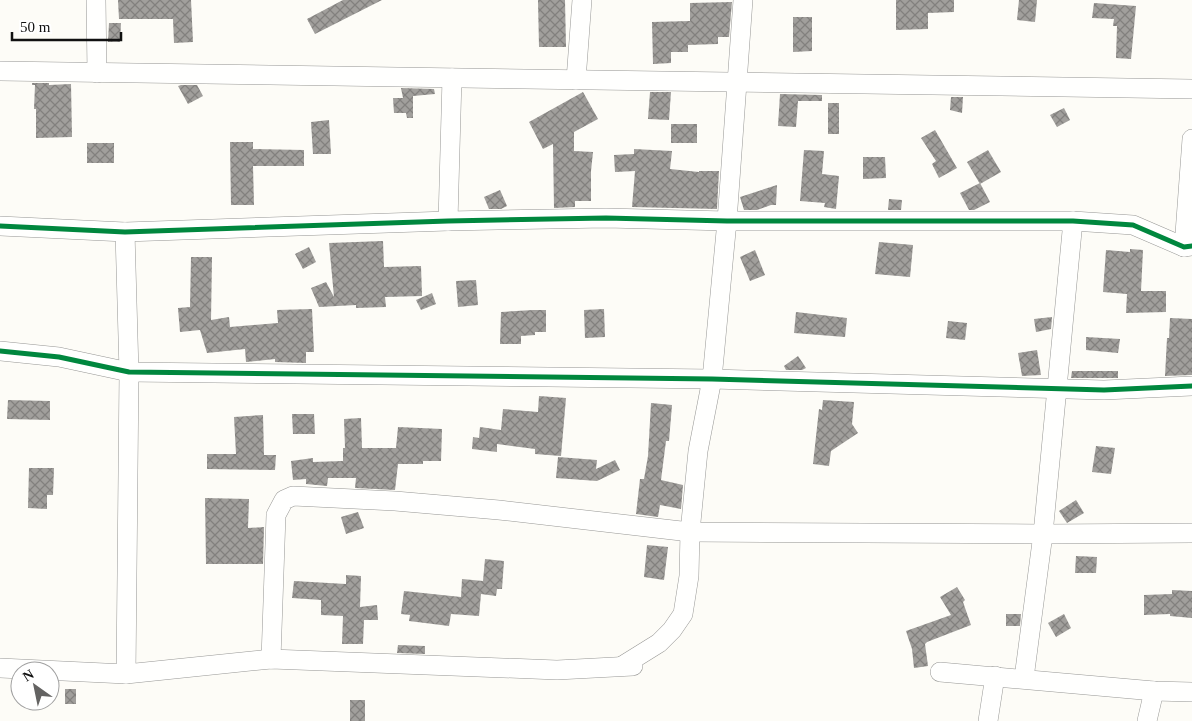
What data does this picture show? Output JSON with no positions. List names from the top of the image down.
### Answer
{
  "scale_bar": "50 m",
  "north": "top left"
}
